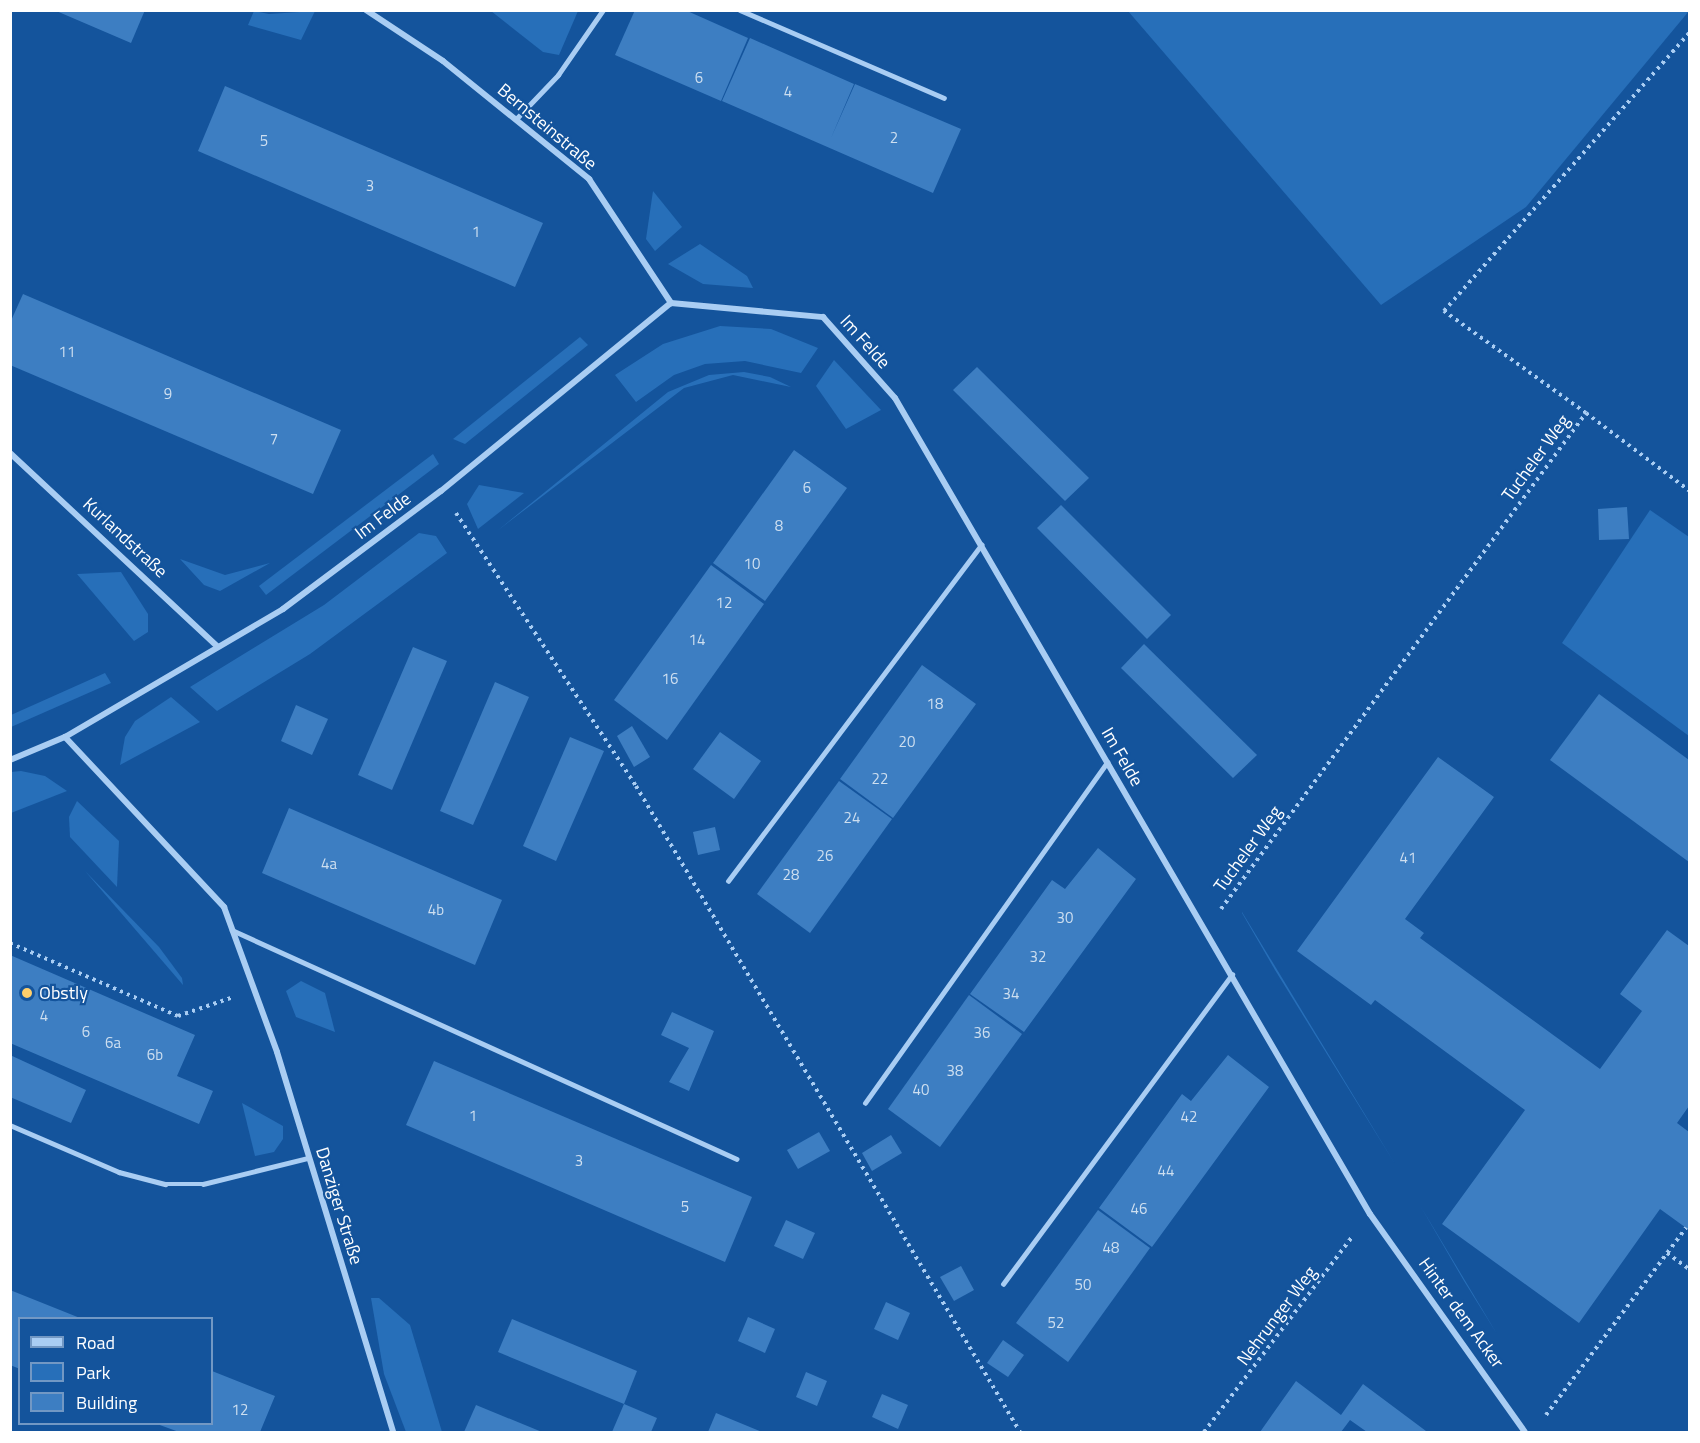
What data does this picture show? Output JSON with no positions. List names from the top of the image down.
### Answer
{
  "streets": {
    "street": [
      "Bernsteinstraße",
      "Im Felde",
      "Kurlandstraße",
      "Danziger Straße",
      "Hinter dem Acker"
    ],
    "path": ["Tucheler Weg", "Nehrunger Weg"]
  },
  "crossings": [
    ["Bernsteinstraße", "Im Felde"],
    ["Im Felde", "Tucheler Weg"],
    ["Im Felde", "Kurlandstraße"],
    ["Im Felde", "Danziger Straße"],
    ["Im Felde", "Hinter dem Acker"],
    ["Im Felde", "Nehrunger Weg"],
    ["Hinter dem Acker", "Nehrunger Weg"]
  ],
  "places": ["Obstly"],
  "house_numbers": [
    "6",
    "4",
    "2",
    "5",
    "3",
    "1",
    "11",
    "9",
    "7",
    "6",
    "8",
    "10",
    "12",
    "14",
    "16",
    "18",
    "20",
    "22",
    "24",
    "26",
    "41",
    "4a",
    "28",
    "4b",
    "30",
    "32",
    "34",
    "4",
    "6",
    "36",
    "6a",
    "6b",
    "38",
    "40",
    "1",
    "42",
    "3",
    "44",
    "5",
    "46",
    "48",
    "50",
    "52",
    "12"
  ],
  "legend": ["Road", "Park", "Building"]
}
